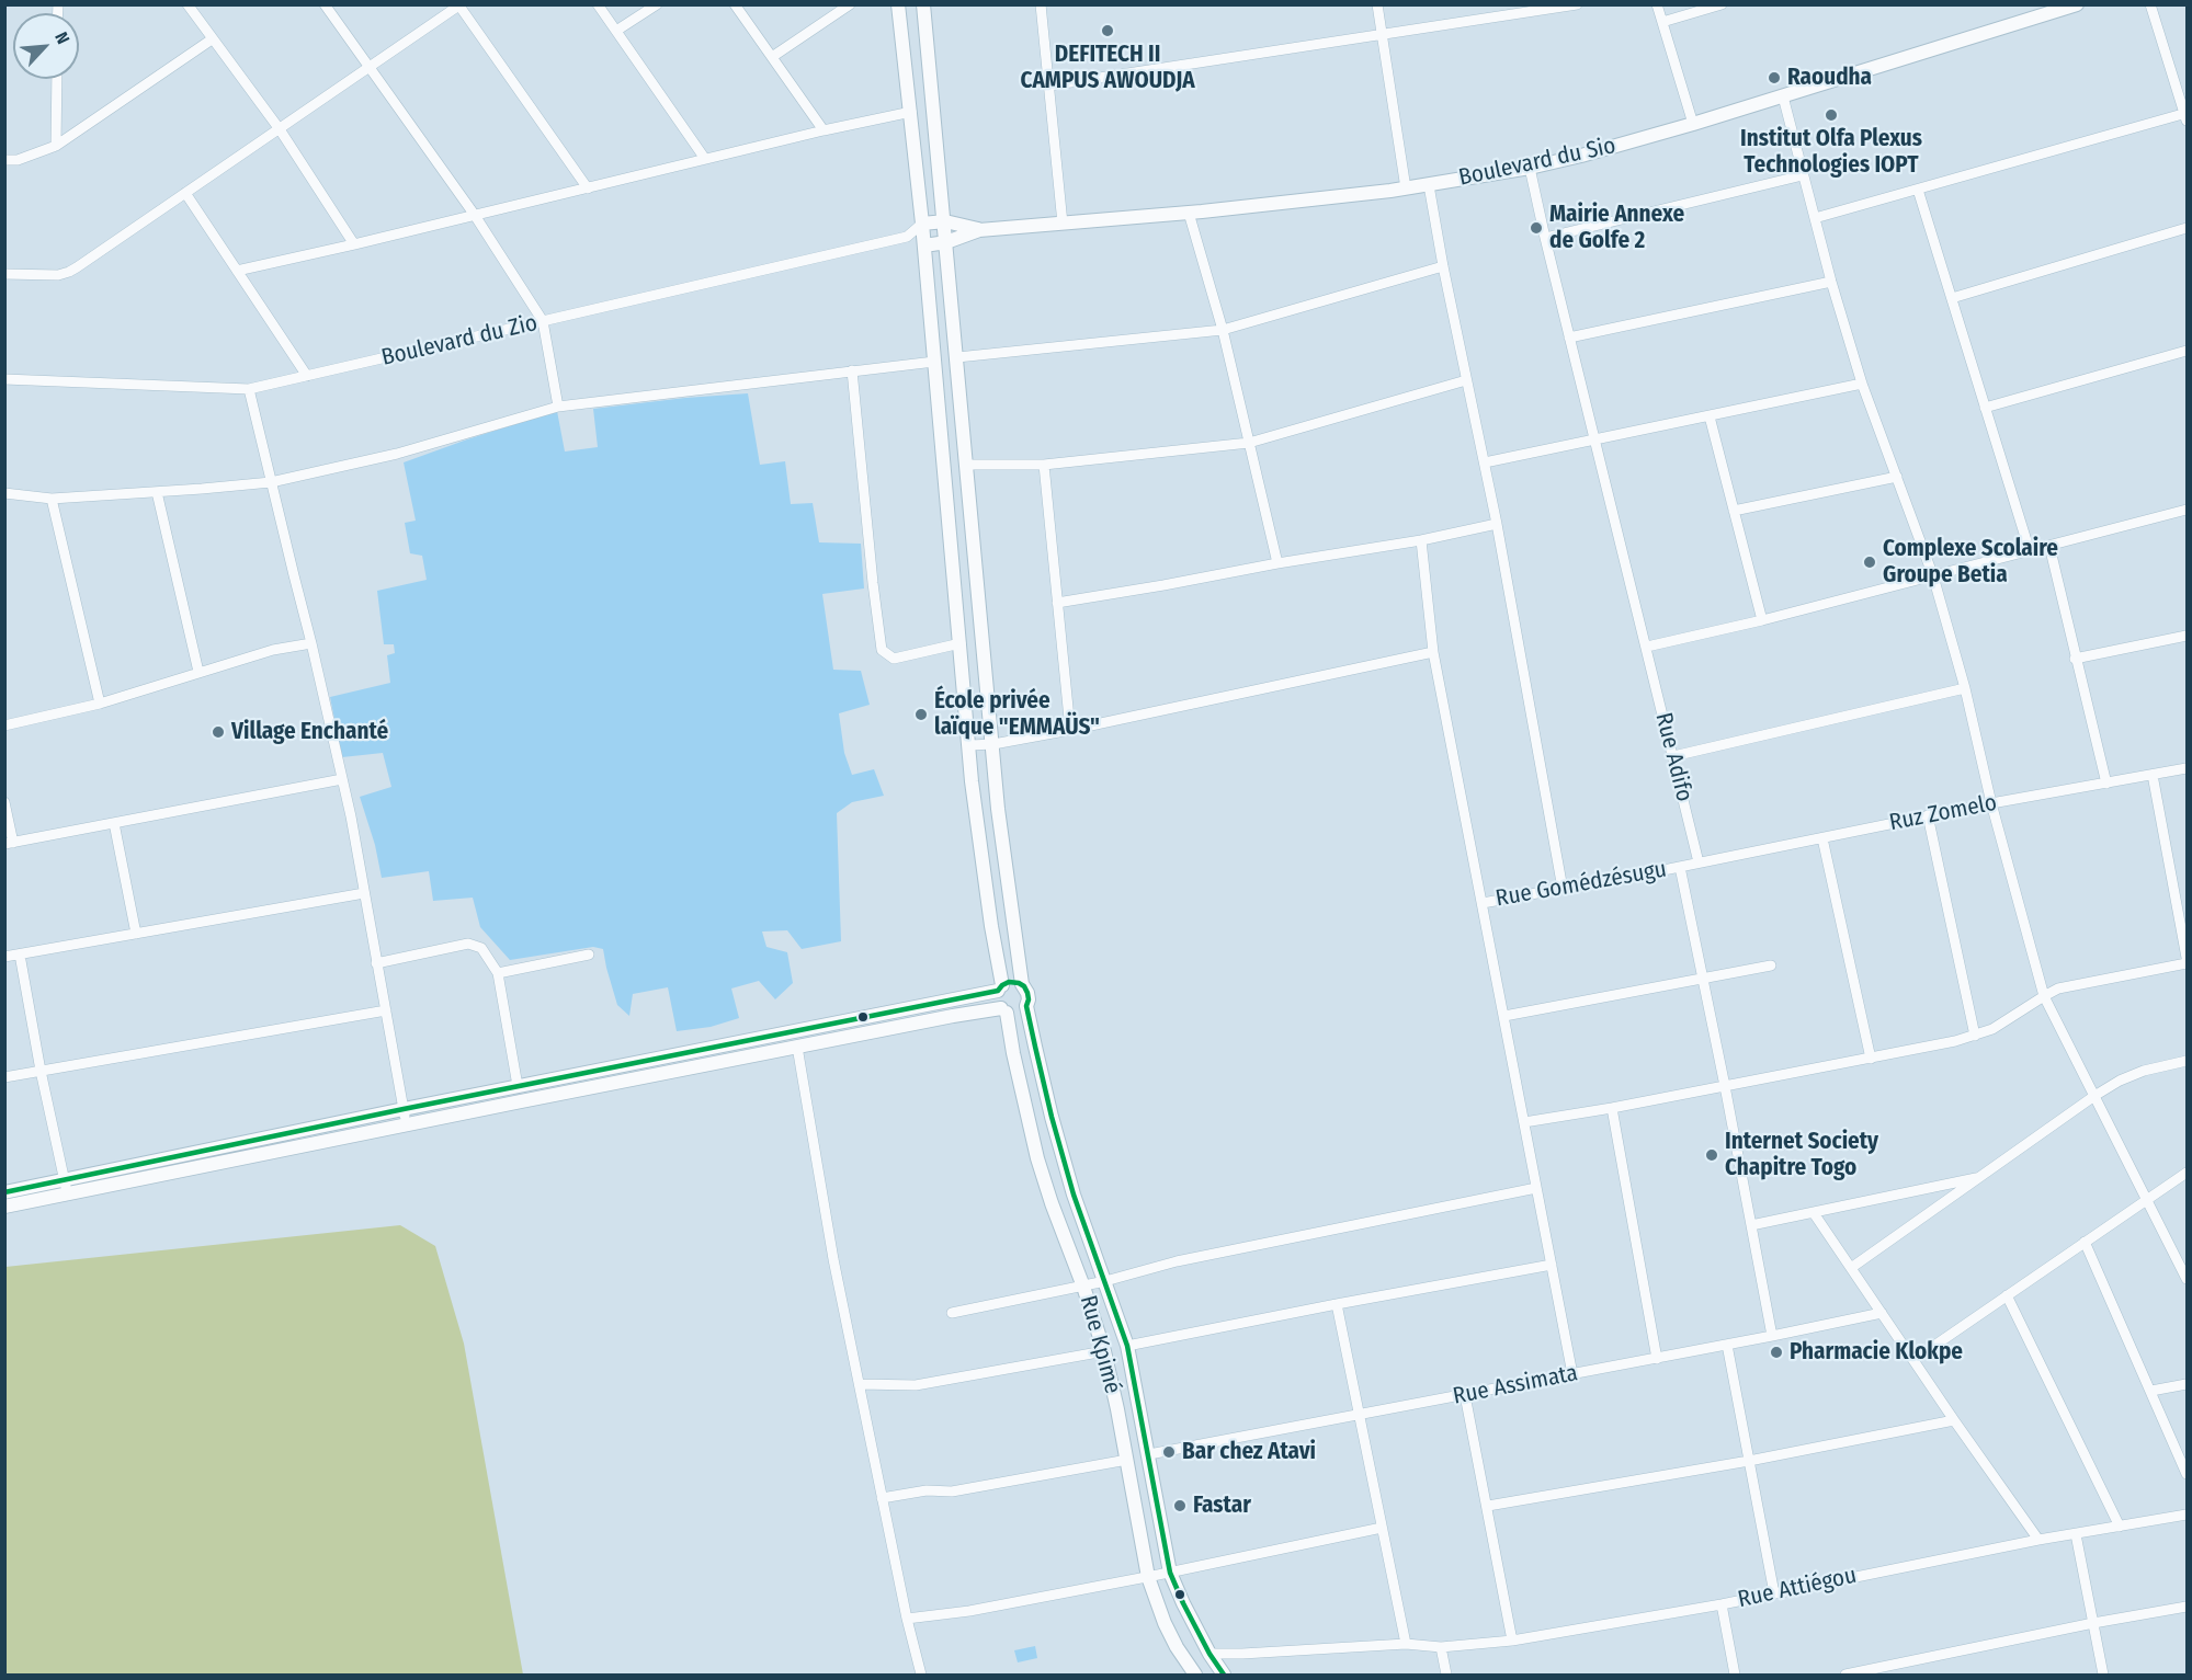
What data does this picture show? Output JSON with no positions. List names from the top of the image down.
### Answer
{
  "streets": {
    "main road": ["Boulevard du Sio", "Rue Kpimé"],
    "street": [
      "Boulevard du Zio",
      "Rue Adifo",
      "Ruz Zomelo",
      "Rue Gomédzésugu",
      "Rue Assimata",
      "Rue Attiégou"
    ]
  },
  "crossings": [
    ["Boulevard du Sio", "Boulevard du Zio"],
    ["Boulevard du Sio", "Rue Adifo"],
    ["Rue Adifo", "Ruz Zomelo"]
  ],
  "places": [
    "DEFITECH II CAMPUS AWOUDJA",
    "Raoudha",
    "Institut Olfa Plexus Technologies IOPT",
    "Mairie Annexe de Golfe 2",
    "Complexe Scolaire Groupe Betia",
    "École privée laïque \"EMMAÜS\"",
    "Village Enchanté",
    "Internet Society Chapitre Togo",
    "Pharmacie Klokpe",
    "Bar chez Atavi",
    "Fastar"
  ],
  "north": "top right"
}
